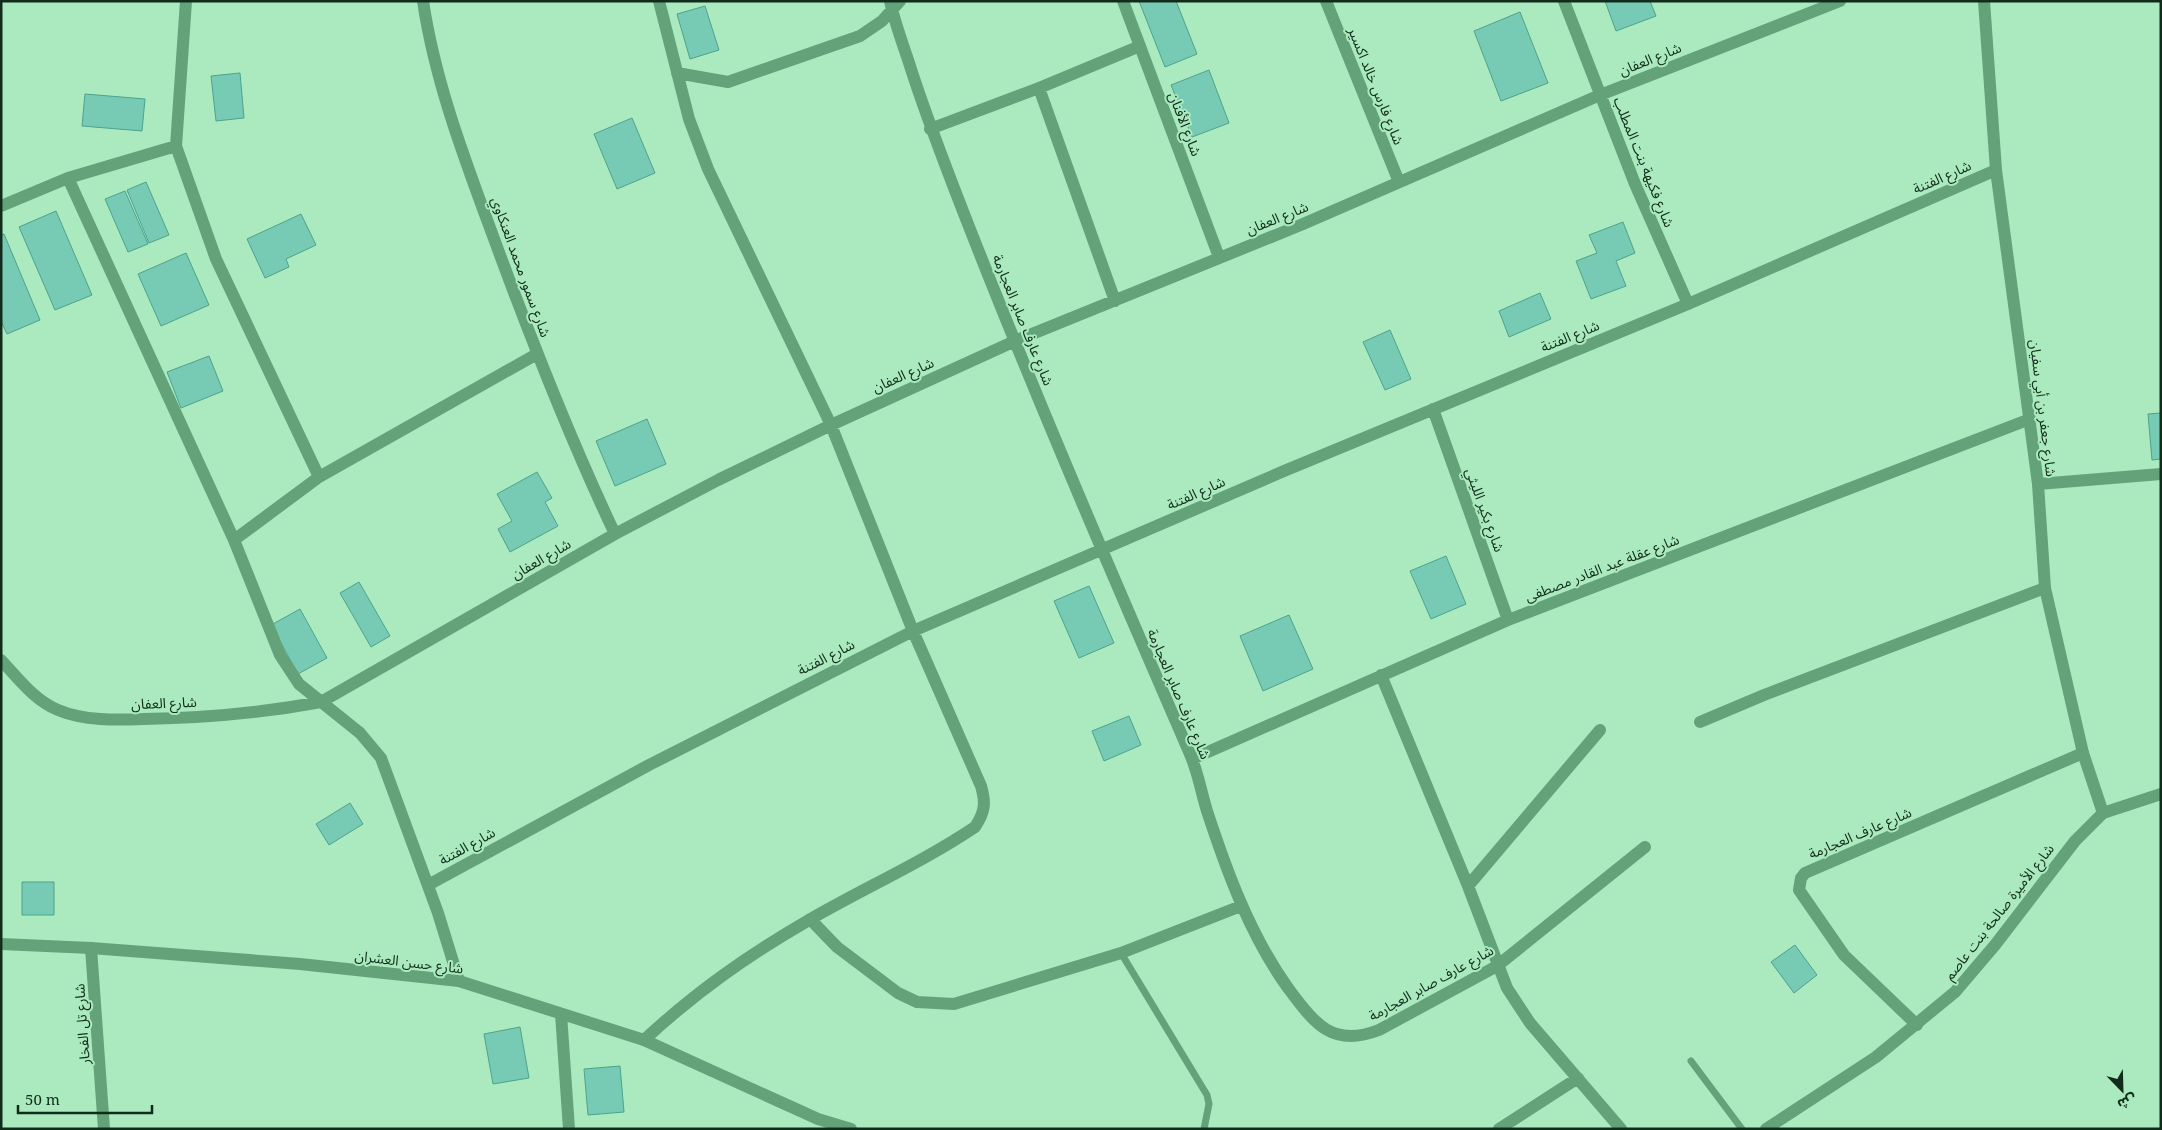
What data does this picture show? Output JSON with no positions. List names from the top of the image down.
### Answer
{
  "streets": {
    "street": [
      "شارع العفان",
      "شارع فارس خالد اكسير",
      "شارع الأفنان",
      "شارع فكيهة بنت المطلب",
      "شارع الفتنة",
      "شارع سمور محمد العنكاوي",
      "شارع عارف صابر العجارمة",
      "شارع جعفر بن أبي سفيان",
      "شارع بكير الليثي",
      "شارع عقلة عبد القادر مصطفى",
      "شارع عارف العجارمة",
      "شارع الأميرة صالحة بنت عاصم",
      "شارع حسن العشران",
      "شارع تل الفخار"
    ]
  },
  "crossings": [
    ["شارع العفان", "شارع فارس خالد اكسير"],
    ["شارع العفان", "شارع الأفنان"],
    ["شارع العفان", "شارع فكيهة بنت المطلب"],
    ["شارع العفان", "شارع سمور محمد العنكاوي"],
    ["شارع العفان", "شارع عارف صابر العجارمة"],
    ["شارع فكيهة بنت المطلب", "شارع الفتنة"],
    ["شارع الفتنة", "شارع عارف صابر العجارمة"],
    ["شارع الفتنة", "شارع جعفر بن أبي سفيان"],
    ["شارع الفتنة", "شارع بكير الليثي"],
    ["شارع عارف صابر العجارمة", "شارع عقلة عبد القادر مصطفى"],
    ["شارع جعفر بن أبي سفيان", "شارع عقلة عبد القادر مصطفى"],
    ["شارع جعفر بن أبي سفيان", "شارع عارف العجارمة"],
    ["شارع جعفر بن أبي سفيان", "شارع الأميرة صالحة بنت عاصم"],
    ["شارع بكير الليثي", "شارع عقلة عبد القادر مصطفى"],
    ["شارع عارف العجارمة", "شارع الأميرة صالحة بنت عاصم"],
    ["شارع حسن العشران", "شارع تل الفخار"]
  ],
  "scale_bar": "50 m",
  "north": "bottom right"
}
